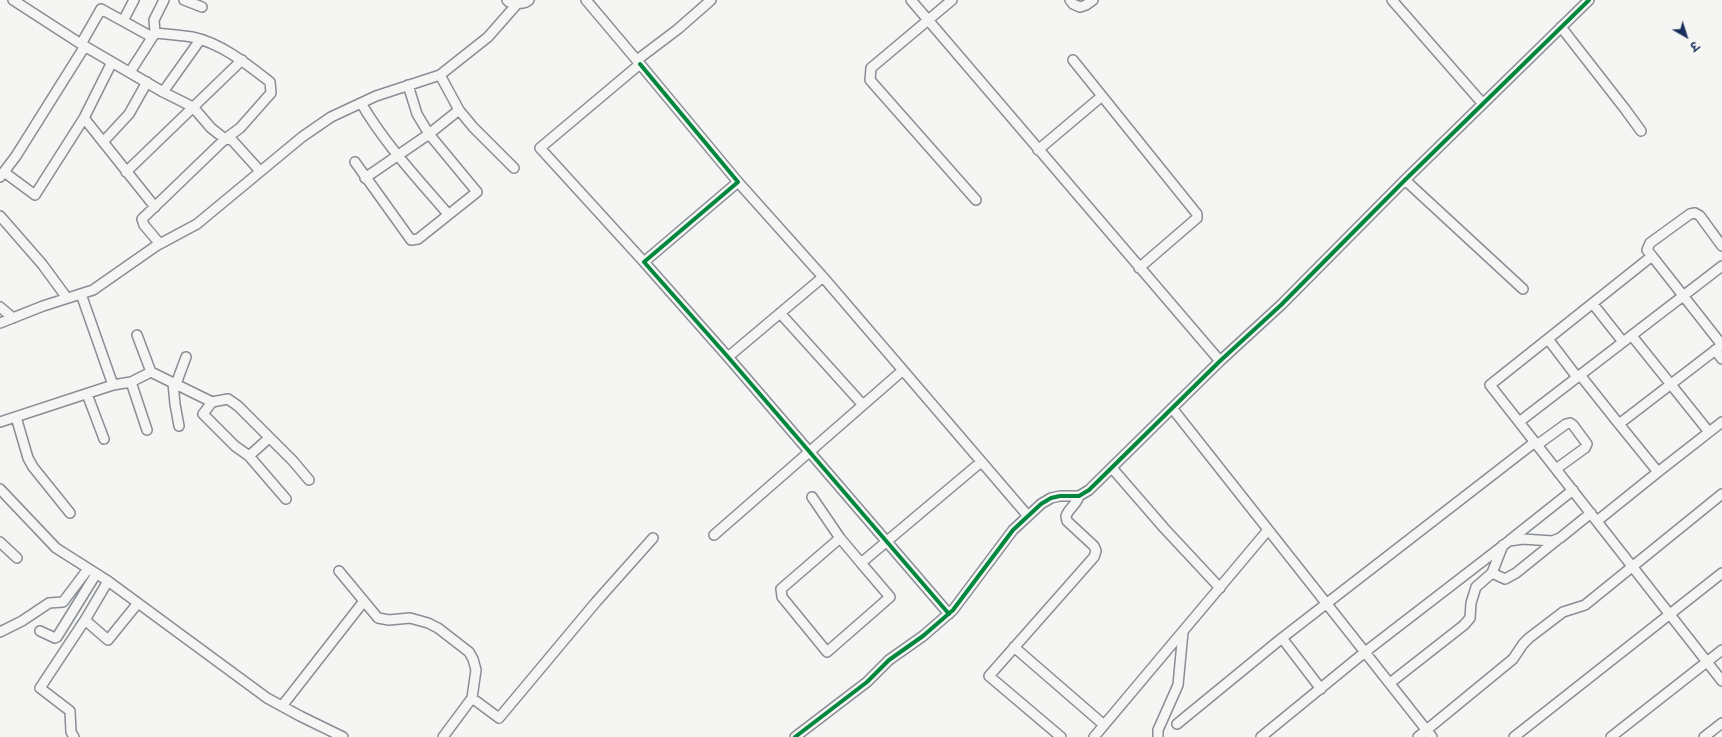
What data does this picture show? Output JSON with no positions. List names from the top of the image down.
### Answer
{
  "north": "bottom right"
}
